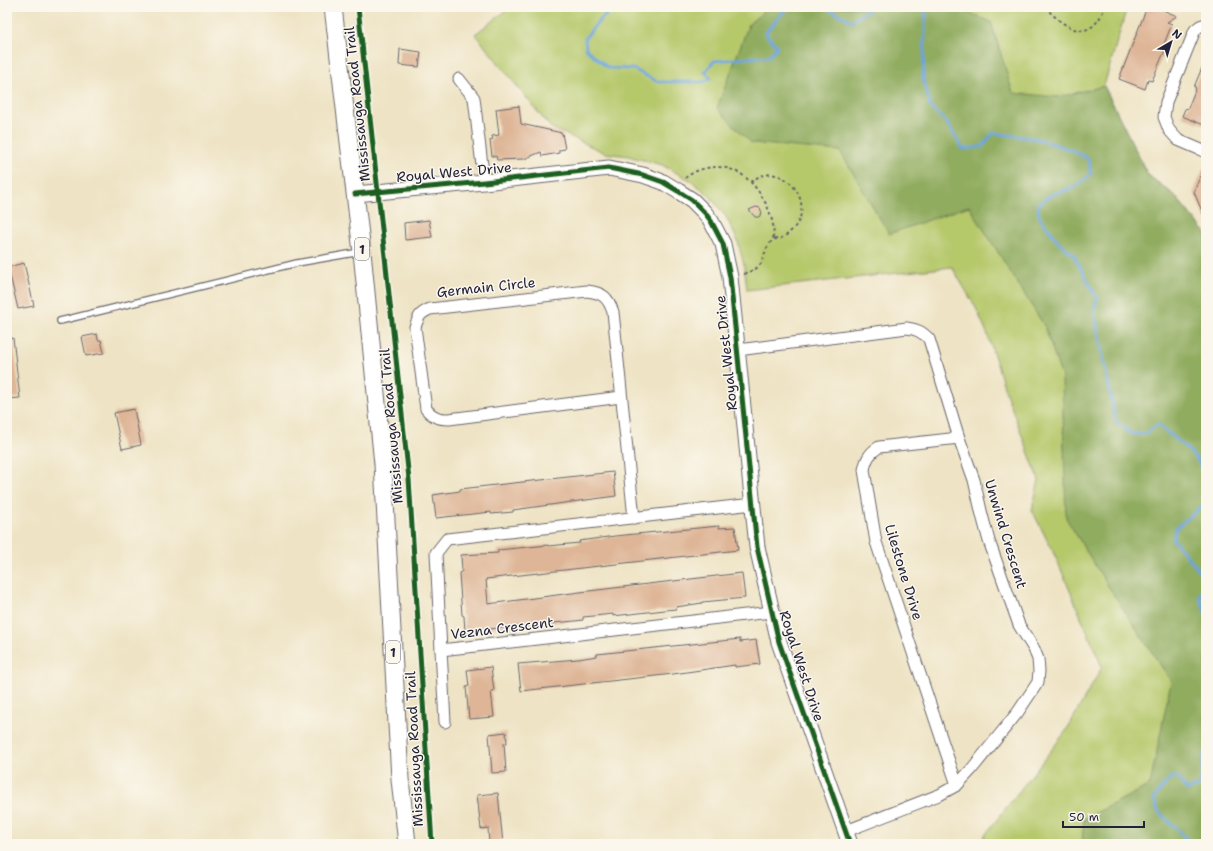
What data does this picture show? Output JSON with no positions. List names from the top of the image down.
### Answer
{
  "streets": {
    "main road": ["1"],
    "street": [
      "Royal West Drive",
      "Germain Circle",
      "Unwind Crescent",
      "Lilestone Drive",
      "Vezna Crescent"
    ],
    "cycle path": ["Mississauga Road Trail"]
  },
  "crossings": [
    ["Royal West Drive", "1"],
    ["Royal West Drive", "Unwind Crescent"],
    ["Royal West Drive", "Vezna Crescent"],
    ["Germain Circle", "Vezna Crescent"],
    ["Unwind Crescent", "Lilestone Drive"]
  ],
  "scale_bar": "50 m",
  "north": "top right"
}
